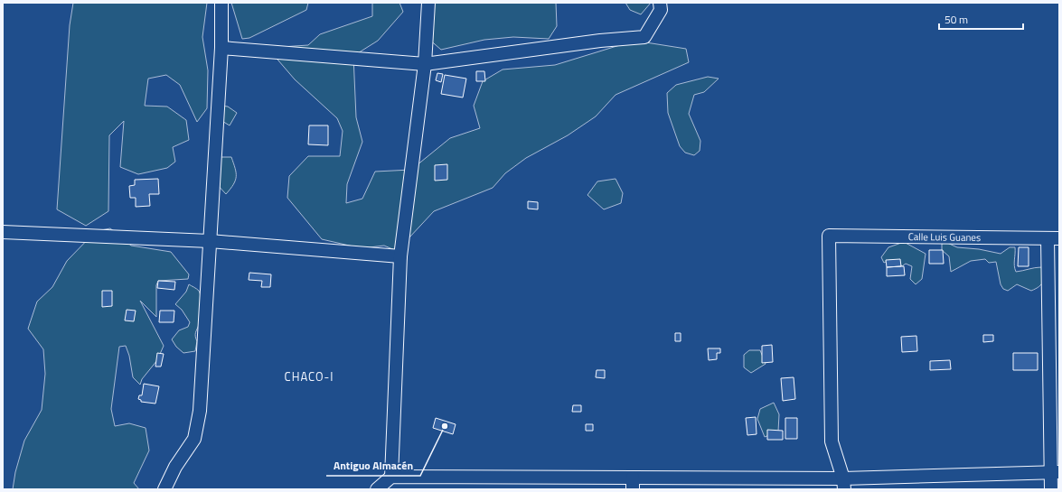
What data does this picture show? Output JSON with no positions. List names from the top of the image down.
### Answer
{
  "streets": {
    "street": ["Calle Luis Guanes"]
  },
  "districts": ["CHACO-I"],
  "places": ["Antiguo Almacén"],
  "scale_bar": "50 m"
}
